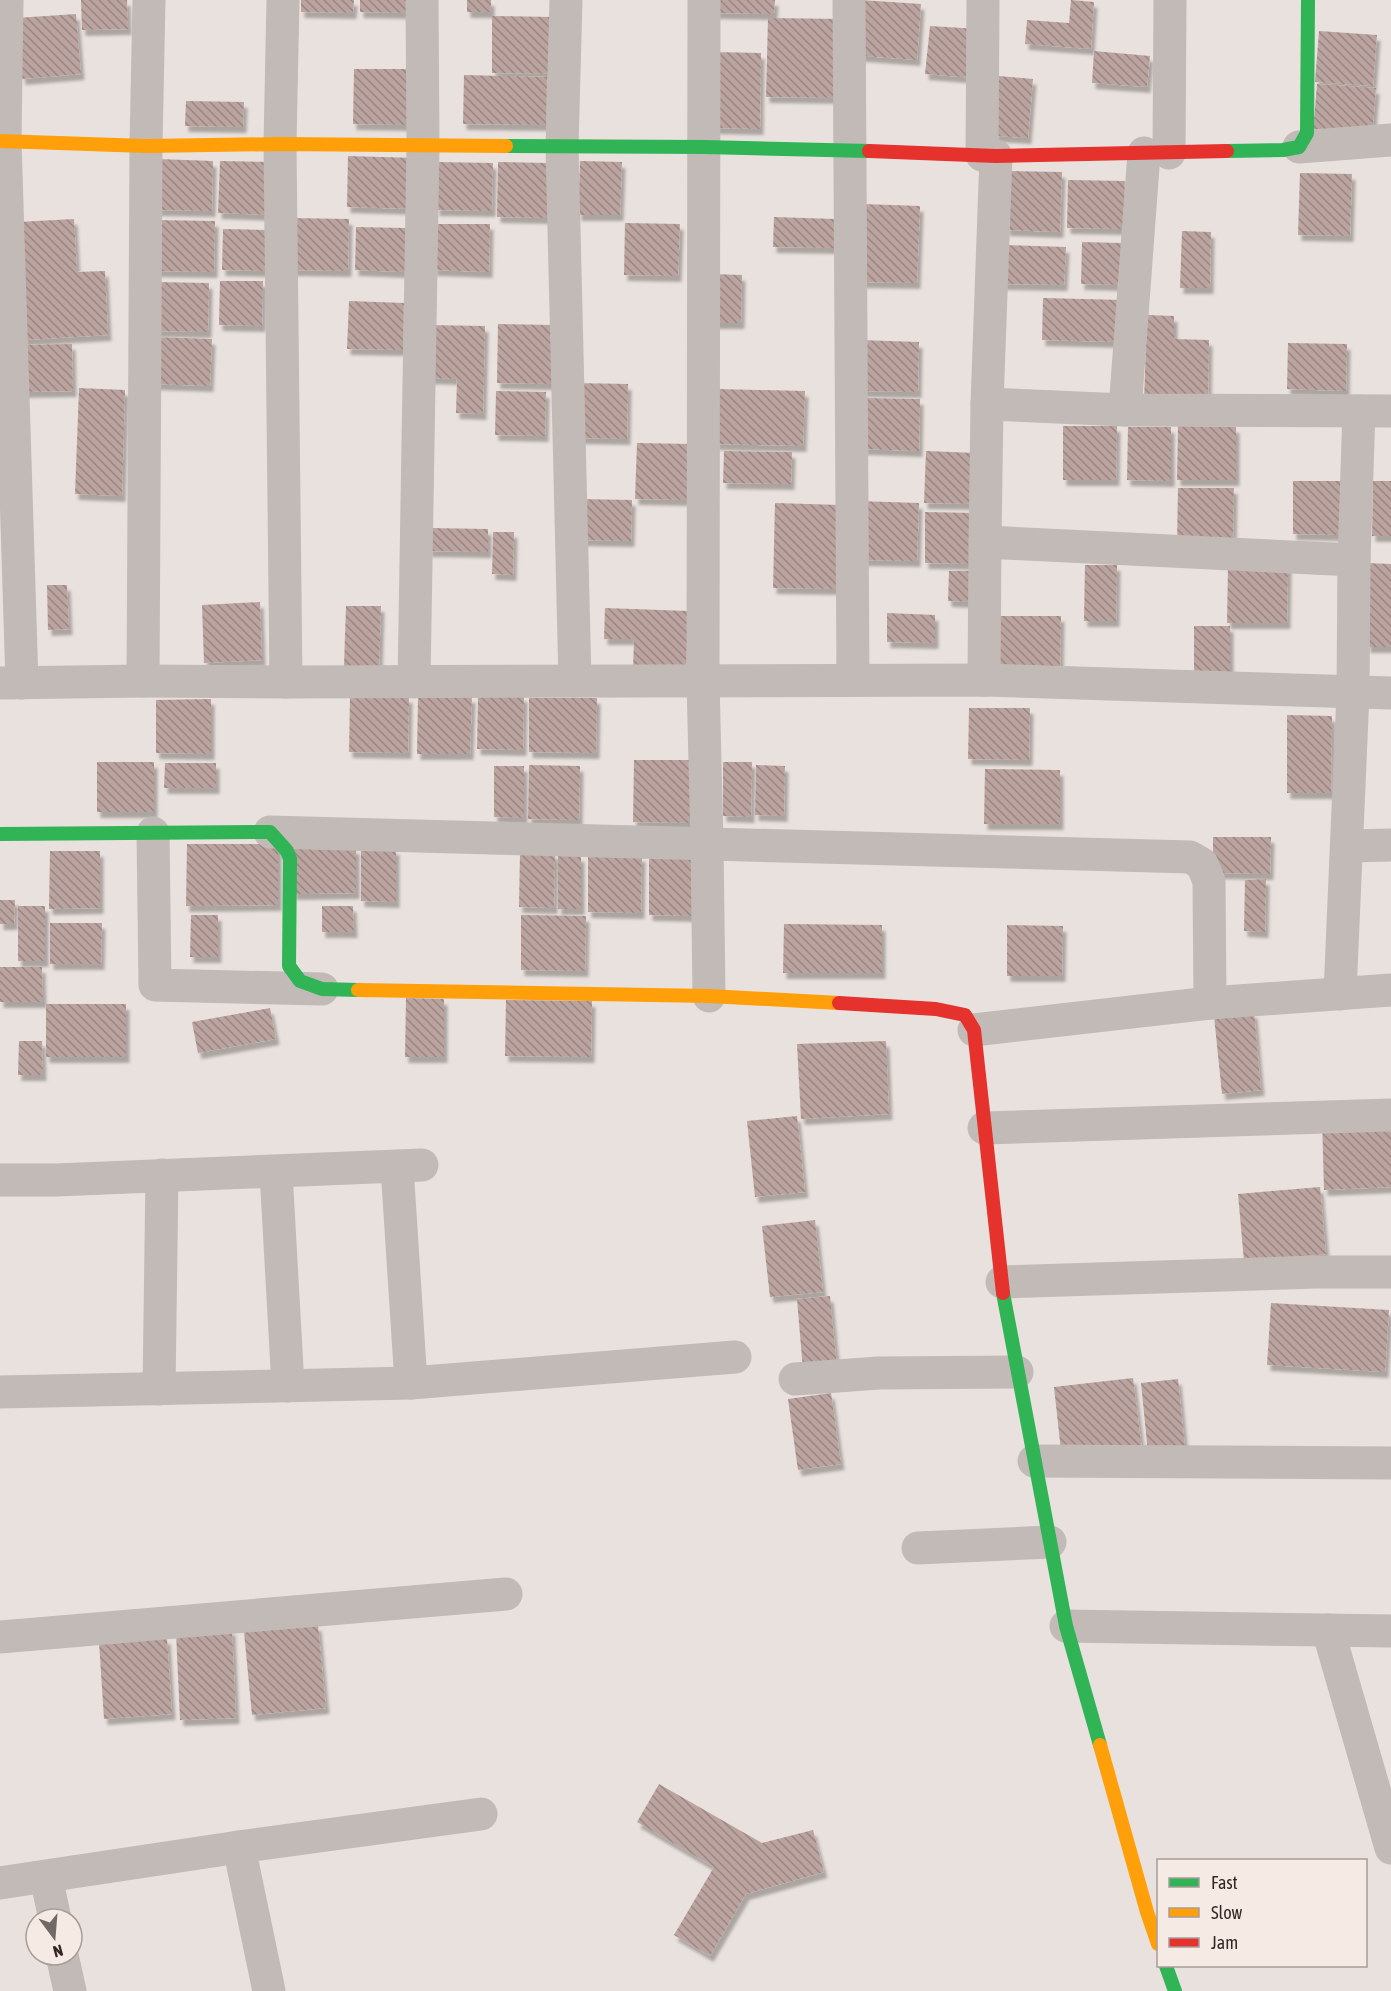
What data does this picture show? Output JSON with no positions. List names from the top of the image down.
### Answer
{
  "legend": ["Fast", "Slow", "Jam"],
  "north": "bottom"
}
